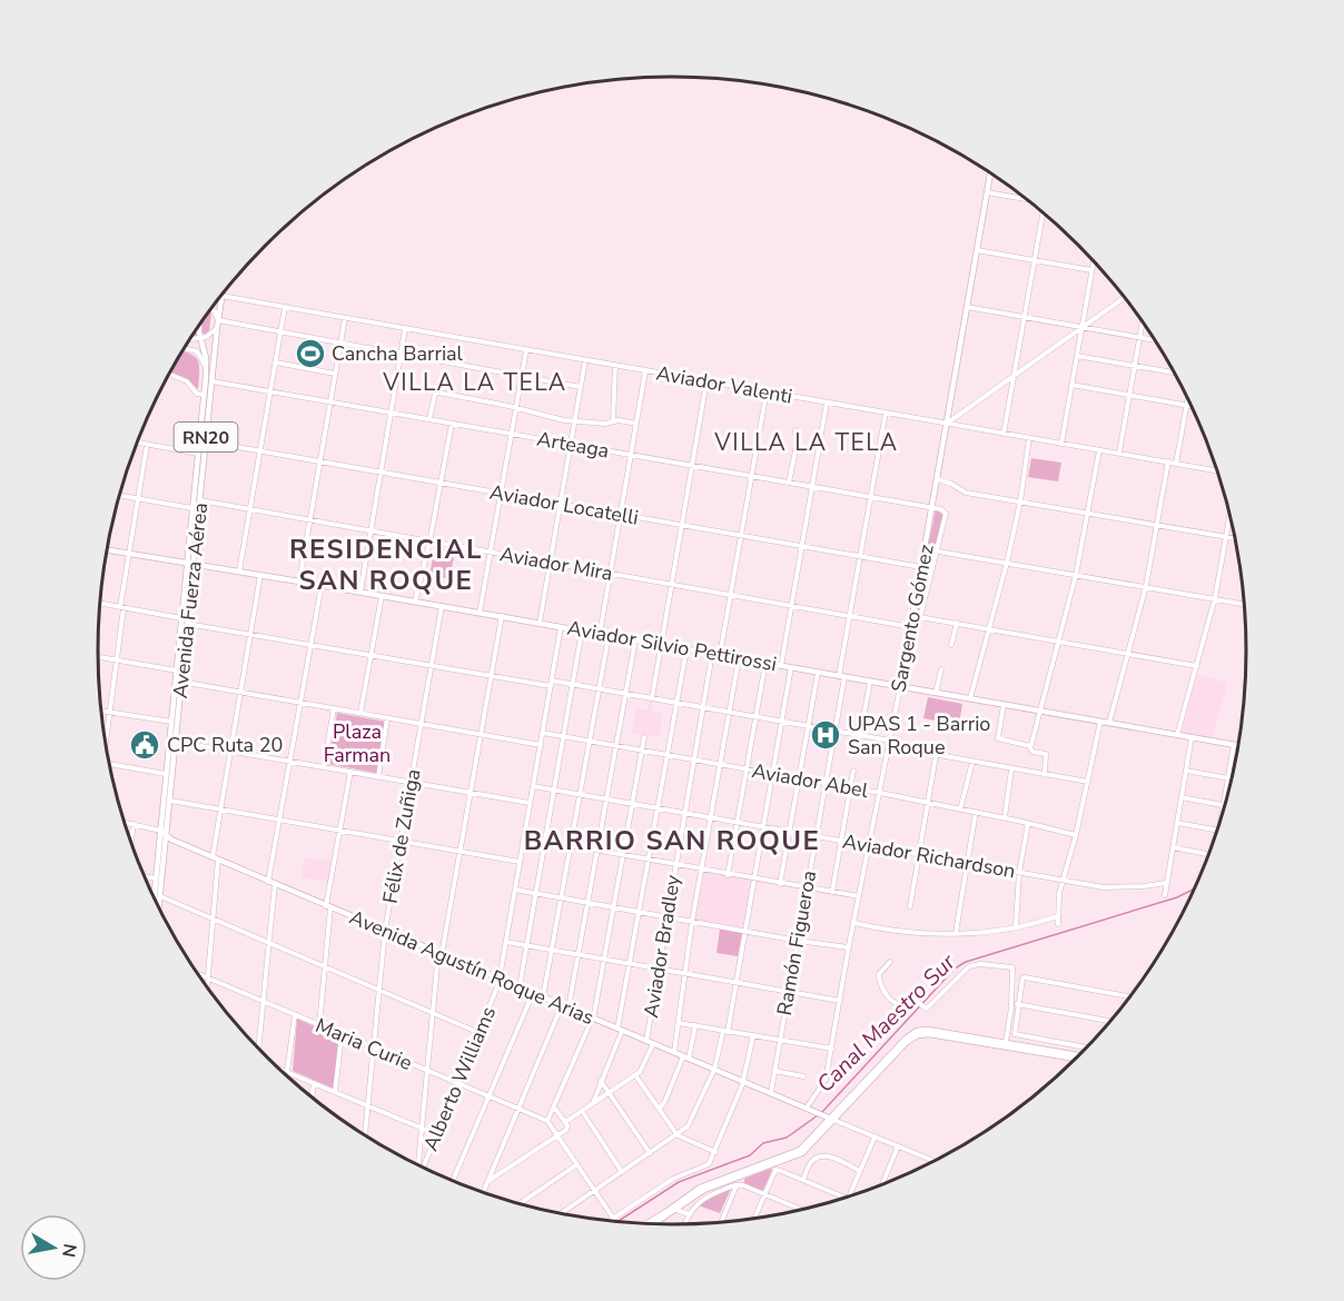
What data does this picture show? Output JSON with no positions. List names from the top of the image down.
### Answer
{
  "streets": {
    "main road": [
      "RN20",
      "Avenida Fuerza Aérea",
      "Sargento Gómez",
      "Aviador Silvio Pettirossi",
      "Avenida Agustín Roque Arias"
    ],
    "street": [
      "Aviador Valenti",
      "Arteaga",
      "Aviador Locatelli",
      "Aviador Mira",
      "Aviador Abel",
      "Félix de Zuñiga",
      "Aviador Richardson",
      "Ramón Figueroa",
      "Aviador Bradley",
      "Maria Curie",
      "Alberto Williams"
    ]
  },
  "crossings": [
    ["Aviador Valenti", "Avenida Fuerza Aérea"],
    ["Aviador Valenti", "Sargento Gómez"],
    ["Aviador Valenti", "Ramón Figueroa"],
    ["Arteaga", "Avenida Fuerza Aérea"],
    ["Arteaga", "Sargento Gómez"],
    ["Arteaga", "Ramón Figueroa"],
    ["Aviador Locatelli", "Avenida Fuerza Aérea"],
    ["Aviador Locatelli", "Sargento Gómez"],
    ["Aviador Locatelli", "Ramón Figueroa"],
    ["Aviador Mira", "Avenida Fuerza Aérea"],
    ["Aviador Mira", "Sargento Gómez"],
    ["Aviador Mira", "Ramón Figueroa"],
    ["Avenida Fuerza Aérea", "Aviador Silvio Pettirossi"],
    ["Avenida Fuerza Aérea", "Avenida Agustín Roque Arias"],
    ["Sargento Gómez", "Aviador Silvio Pettirossi"],
    ["Sargento Gómez", "Aviador Abel"],
    ["Sargento Gómez", "Aviador Richardson"],
    ["Sargento Gómez", "Avenida Agustín Roque Arias"],
    ["Aviador Silvio Pettirossi", "Félix de Zuñiga"],
    ["Aviador Silvio Pettirossi", "Ramón Figueroa"],
    ["Aviador Silvio Pettirossi", "Aviador Bradley"],
    ["Aviador Silvio Pettirossi", "Alberto Williams"],
    ["Aviador Abel", "Ramón Figueroa"],
    ["Aviador Abel", "Aviador Bradley"],
    ["Aviador Abel", "Alberto Williams"],
    ["Félix de Zuñiga", "Avenida Agustín Roque Arias"],
    ["Félix de Zuñiga", "Maria Curie"],
    ["Aviador Richardson", "Ramón Figueroa"],
    ["Aviador Richardson", "Aviador Bradley"],
    ["Aviador Richardson", "Alberto Williams"],
    ["Ramón Figueroa", "Avenida Agustín Roque Arias"],
    ["Aviador Bradley", "Avenida Agustín Roque Arias"],
    ["Avenida Agustín Roque Arias", "Alberto Williams"],
    ["Maria Curie", "Alberto Williams"]
  ],
  "districts": [
    "VILLA LA TELA",
    "VILLA LA TELA",
    "RESIDENCIAL SAN ROQUE",
    "BARRIO SAN ROQUE"
  ],
  "water": ["Canal Maestro Sur"],
  "parks": ["Plaza Farman"],
  "places": {
    "sports": ["Cancha Barrial"],
    "hospital": ["UPAS 1 - Barrio San Roque"],
    "public building": ["CPC Ruta 20"]
  },
  "north": "right"
}
